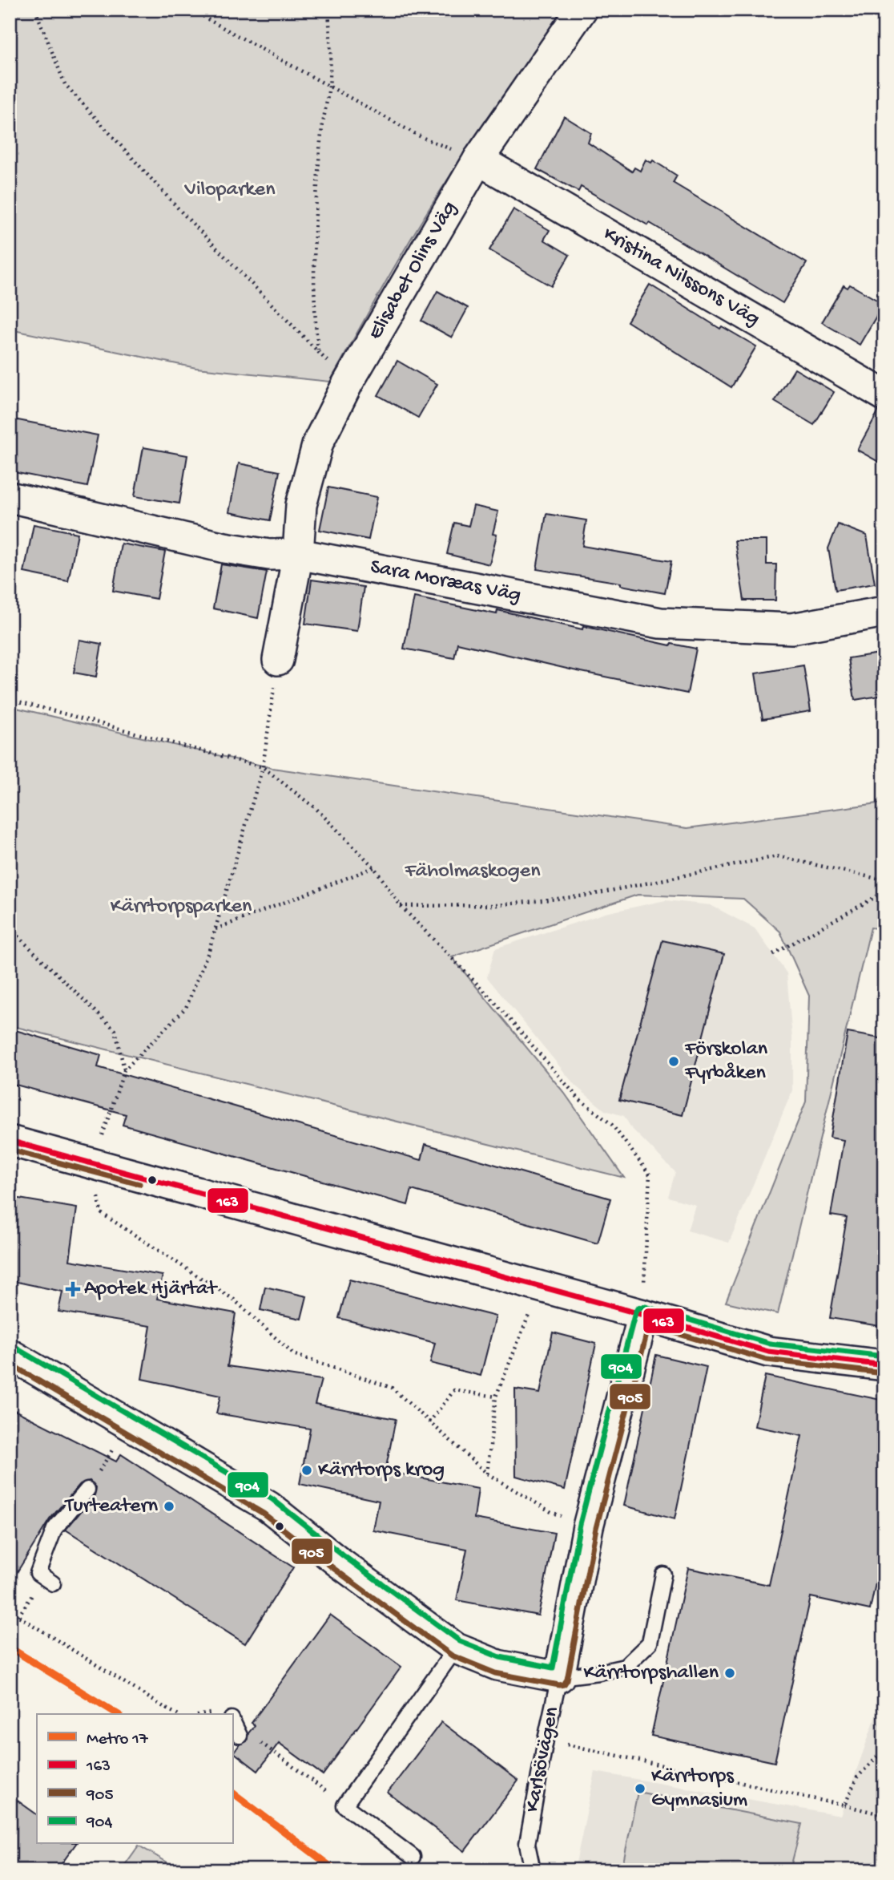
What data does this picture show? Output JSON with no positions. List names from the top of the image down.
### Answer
{
  "streets": {
    "street": [
      "Elisabet Olins Väg",
      "Kristina Nilssons Väg",
      "Sara Moræas Väg",
      "Karlsövägen"
    ]
  },
  "crossings": [
    ["Elisabet Olins Väg", "Kristina Nilssons Väg"],
    ["Elisabet Olins Väg", "Sara Moræas Väg"]
  ],
  "parks": ["Viloparken", "Fäholmaskogen", "Kärrtorpsparken"],
  "places": {
    "other": [
      "Förskolan Fyrbåken",
      "Kärrtorps krog",
      "Turteatern",
      "Kärrtorpshallen",
      "Kärrtorps Gymnasium"
    ],
    "health": ["Apotek Hjärtat"]
  },
  "lines": [
    "transit line 163",
    "transit line 905",
    "transit line 904",
    "metro line 17"
  ],
  "legend": [
    "Metro 17",
    "163",
    "905",
    "904"
  ]
}
